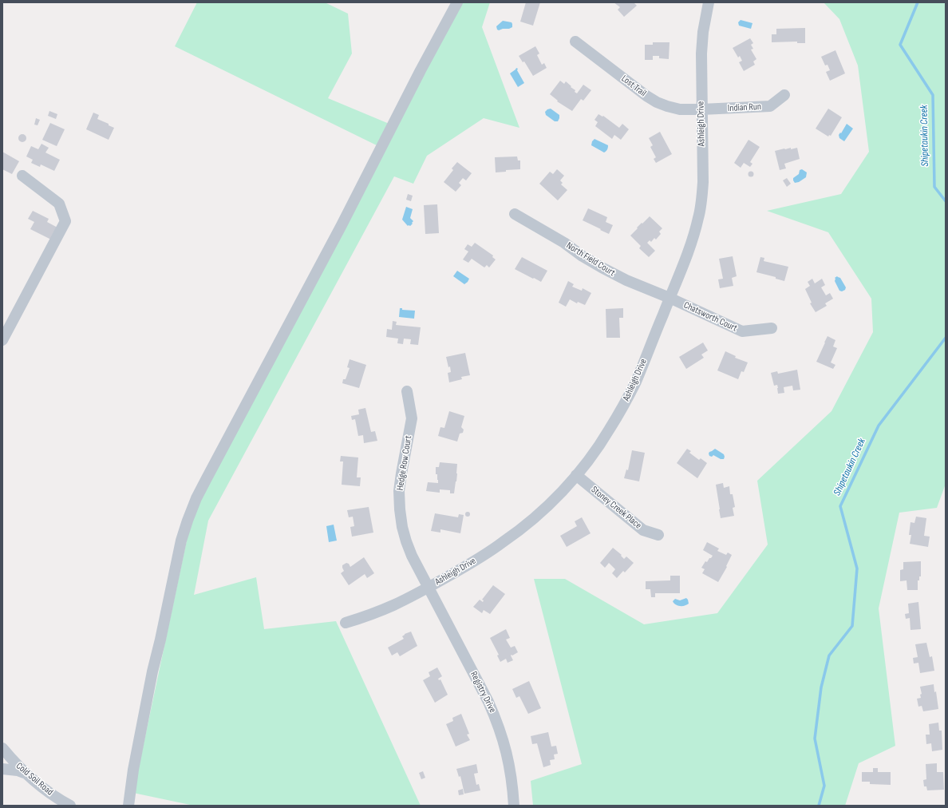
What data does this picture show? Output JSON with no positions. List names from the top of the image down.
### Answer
{
  "streets": {
    "street": [
      "Lost Trail",
      "Indian Run",
      "Ashleigh Drive",
      "North Field Court",
      "Chatsworth Court",
      "Hedge Row Court",
      "Stoney Creek Place",
      "Registry Drive",
      "Cold Soil Road"
    ]
  },
  "crossings": [
    ["Lost Trail", "Indian Run"],
    ["Lost Trail", "Ashleigh Drive"],
    ["Indian Run", "Ashleigh Drive"],
    ["Ashleigh Drive", "North Field Court"],
    ["Ashleigh Drive", "Chatsworth Court"],
    ["Ashleigh Drive", "Hedge Row Court"],
    ["Ashleigh Drive", "Stoney Creek Place"],
    ["Ashleigh Drive", "Registry Drive"],
    ["North Field Court", "Chatsworth Court"],
    ["Hedge Row Court", "Registry Drive"]
  ],
  "water": ["Shipetaukin Creek"]
}
